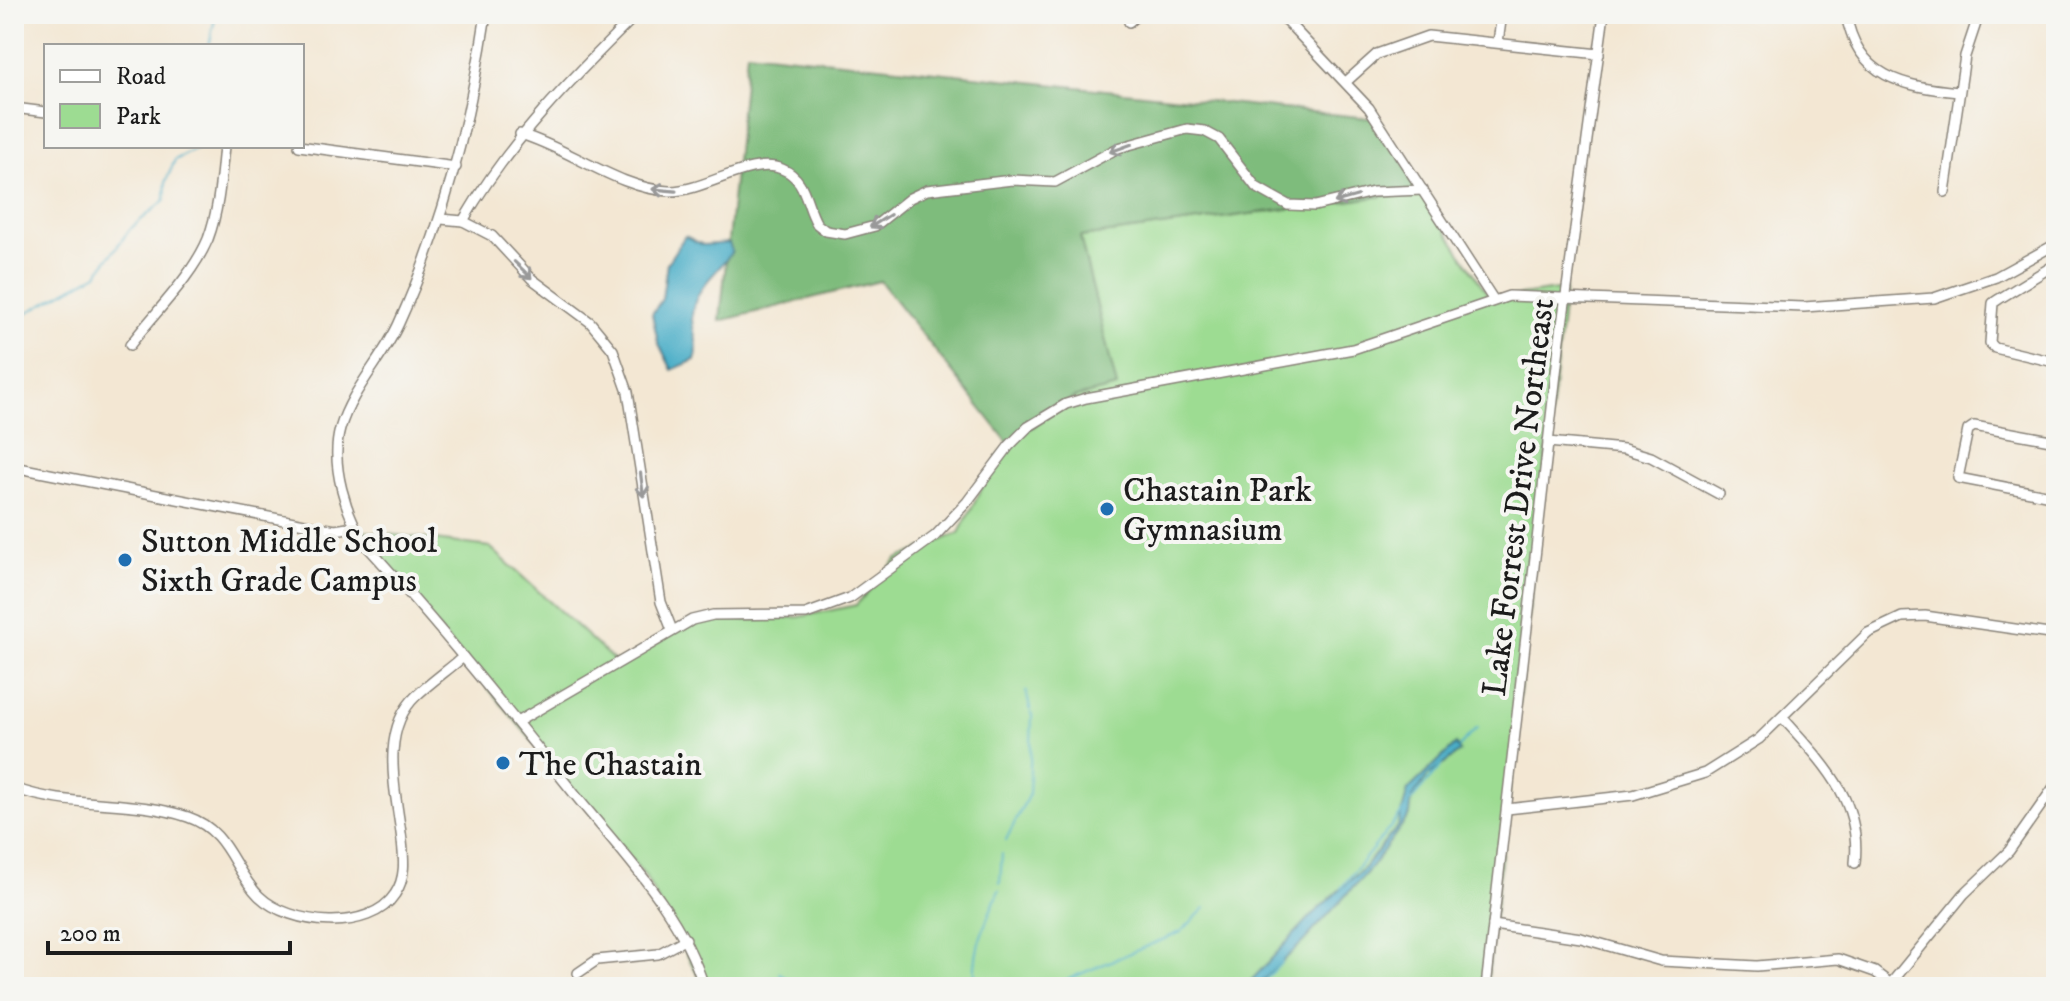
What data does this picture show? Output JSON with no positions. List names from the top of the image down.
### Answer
{
  "streets": {
    "street": ["Lake Forrest Drive Northeast"]
  },
  "places": ["Chastain Park Gymnasium", "Sutton Middle School Sixth Grade Campus", "The Chastain"],
  "legend": ["Road", "Park"],
  "scale_bar": "200 m"
}
